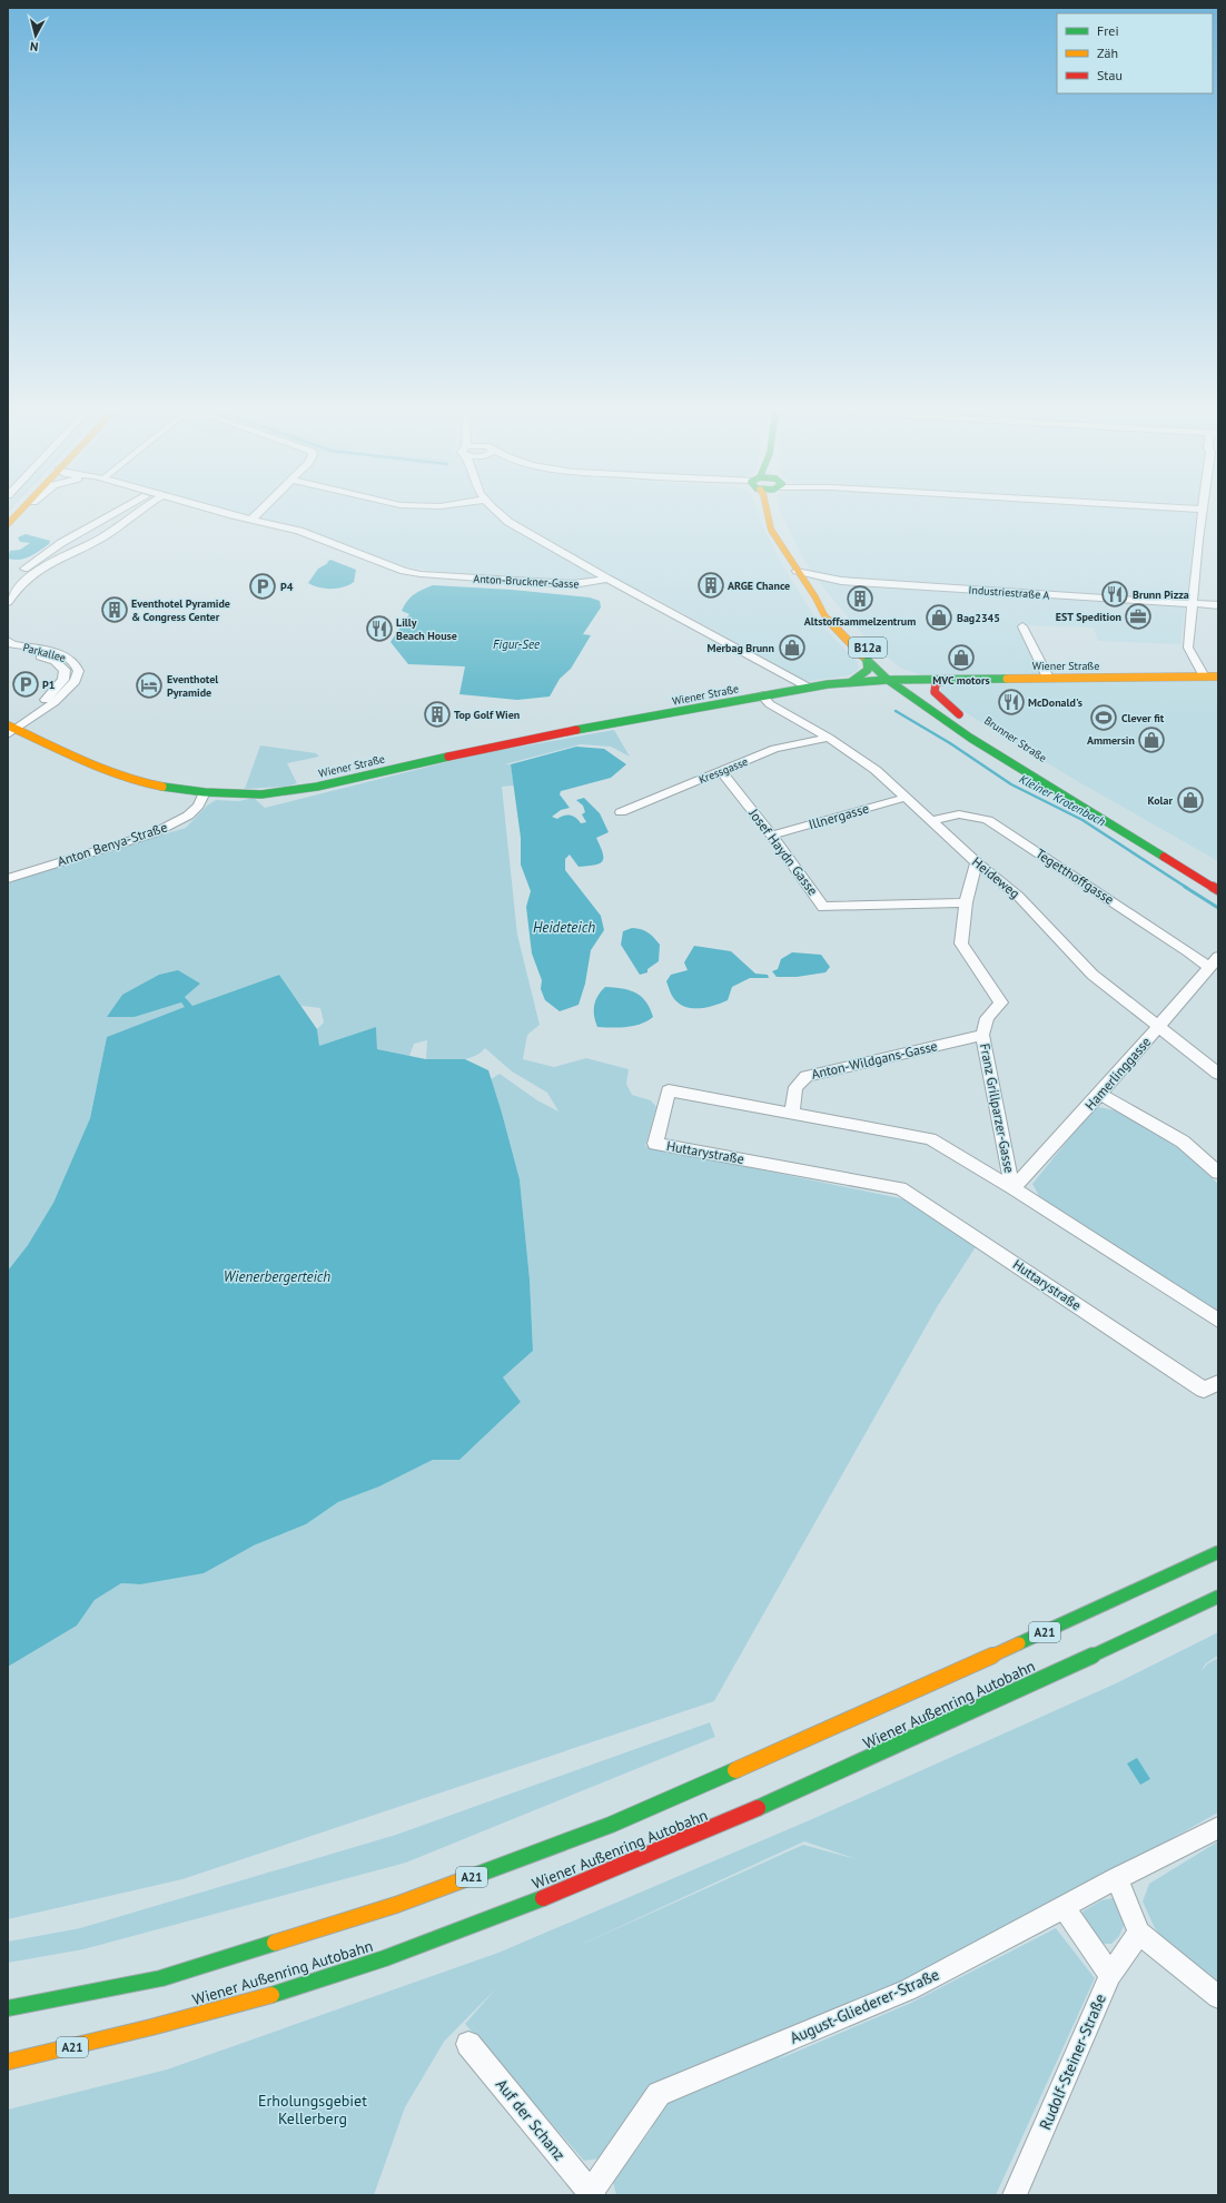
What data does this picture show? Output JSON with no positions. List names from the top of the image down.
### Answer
{
  "streets": {
    "main road": [
      "B12a",
      "Wiener Straße",
      "Brunner Straße",
      "A21",
      "Wiener Außenring Autobahn"
    ],
    "street": [
      "Anton-Bruckner-Gasse",
      "Industriestraße A",
      "Parkallee",
      "Kressgasse",
      "Illnergasse",
      "Anton Benya-Straße",
      "Josef Haydn Gasse",
      "Tegetthoffgasse",
      "Heideweg",
      "Anton-Wildgans-Gasse",
      "Hamerlinggasse",
      "Franz Grillparzer-Gasse",
      "Huttarystraße",
      "August-Gliederer-Straße",
      "Rudolf-Steiner-Straße",
      "Auf der Schanz"
    ]
  },
  "crossings": [
    ["Industriestraße A", "B12a"],
    ["B12a", "Wiener Straße"],
    ["B12a", "Brunner Straße"],
    ["Parkallee", "Wiener Straße"],
    ["Wiener Straße", "Brunner Straße"],
    ["Wiener Straße", "Anton Benya-Straße"],
    ["Wiener Straße", "Heideweg"],
    ["Kressgasse", "Josef Haydn Gasse"],
    ["Kressgasse", "Heideweg"],
    ["Illnergasse", "Josef Haydn Gasse"],
    ["Illnergasse", "Heideweg"],
    ["Josef Haydn Gasse", "Franz Grillparzer-Gasse"],
    ["Tegetthoffgasse", "Heideweg"],
    ["Tegetthoffgasse", "Hamerlinggasse"],
    ["Heideweg", "Hamerlinggasse"],
    ["Heideweg", "Franz Grillparzer-Gasse"],
    ["Anton-Wildgans-Gasse", "Franz Grillparzer-Gasse"],
    ["Anton-Wildgans-Gasse", "Huttarystraße"],
    ["Hamerlinggasse", "Franz Grillparzer-Gasse"],
    ["Hamerlinggasse", "Huttarystraße"],
    ["Franz Grillparzer-Gasse", "Huttarystraße"],
    ["August-Gliederer-Straße", "Auf der Schanz"]
  ],
  "water": [
    "Figur-See",
    "Kleiner Krotenbach",
    "Heideteich",
    "Wienerbergerteich"
  ],
  "parks": ["Erholungsgebiet Kellerberg"],
  "places": {
    "building": [
      "ARGE Chance",
      "Altstoffsammelzentrum",
      "Eventhotel Pyramide & Congress Center",
      "Top Golf Wien"
    ],
    "parking": ["P4", "P1"],
    "restaurant": ["Brunn Pizza", "Lilly Beach House", "McDonald's"],
    "office": ["EST Spedition"],
    "shop": [
      "Bag2345",
      "Merbag Brunn",
      "MVC motors",
      "Ammersin",
      "Kolar"
    ],
    "hotel": ["Eventhotel Pyramide"],
    "sports": ["Clever fit"]
  },
  "legend": ["Frei", "Zäh", "Stau"],
  "north": "bottom"
}
